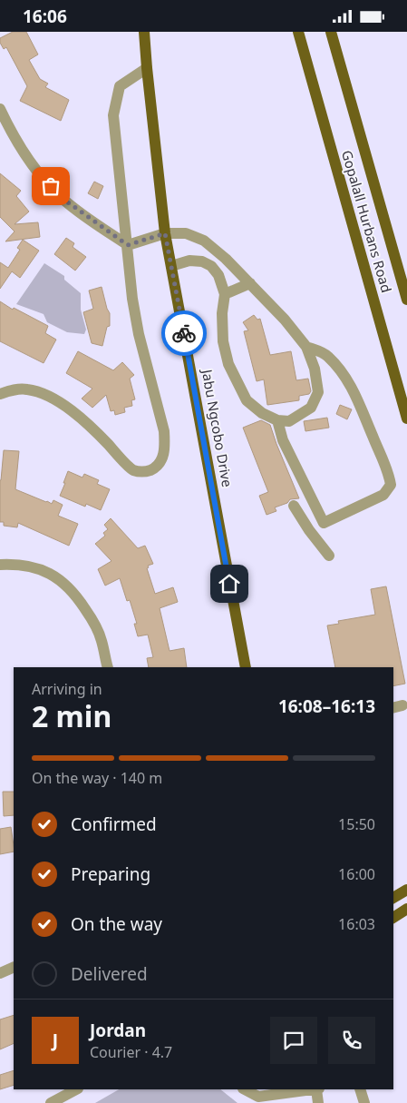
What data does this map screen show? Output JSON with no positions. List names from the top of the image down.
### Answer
{
  "streets": {
    "main road": ["Gopalall Hurbans Road", "Jabu Ngcobo Drive"]
  },
  "page": {
    "status": "16:06",
    "heading": ["2 min", "Arriving in", "16:08–16:13"],
    "panel": ["Jordan", "Courier · 4.7"],
    "bar": "On the way · 140 m",
    "list": [
      ["Confirmed", "15:50"],
      ["Preparing", "16:00"],
      ["On the way", "16:03"],
      "Delivered"
    ],
    "round": "J"
  }
}
